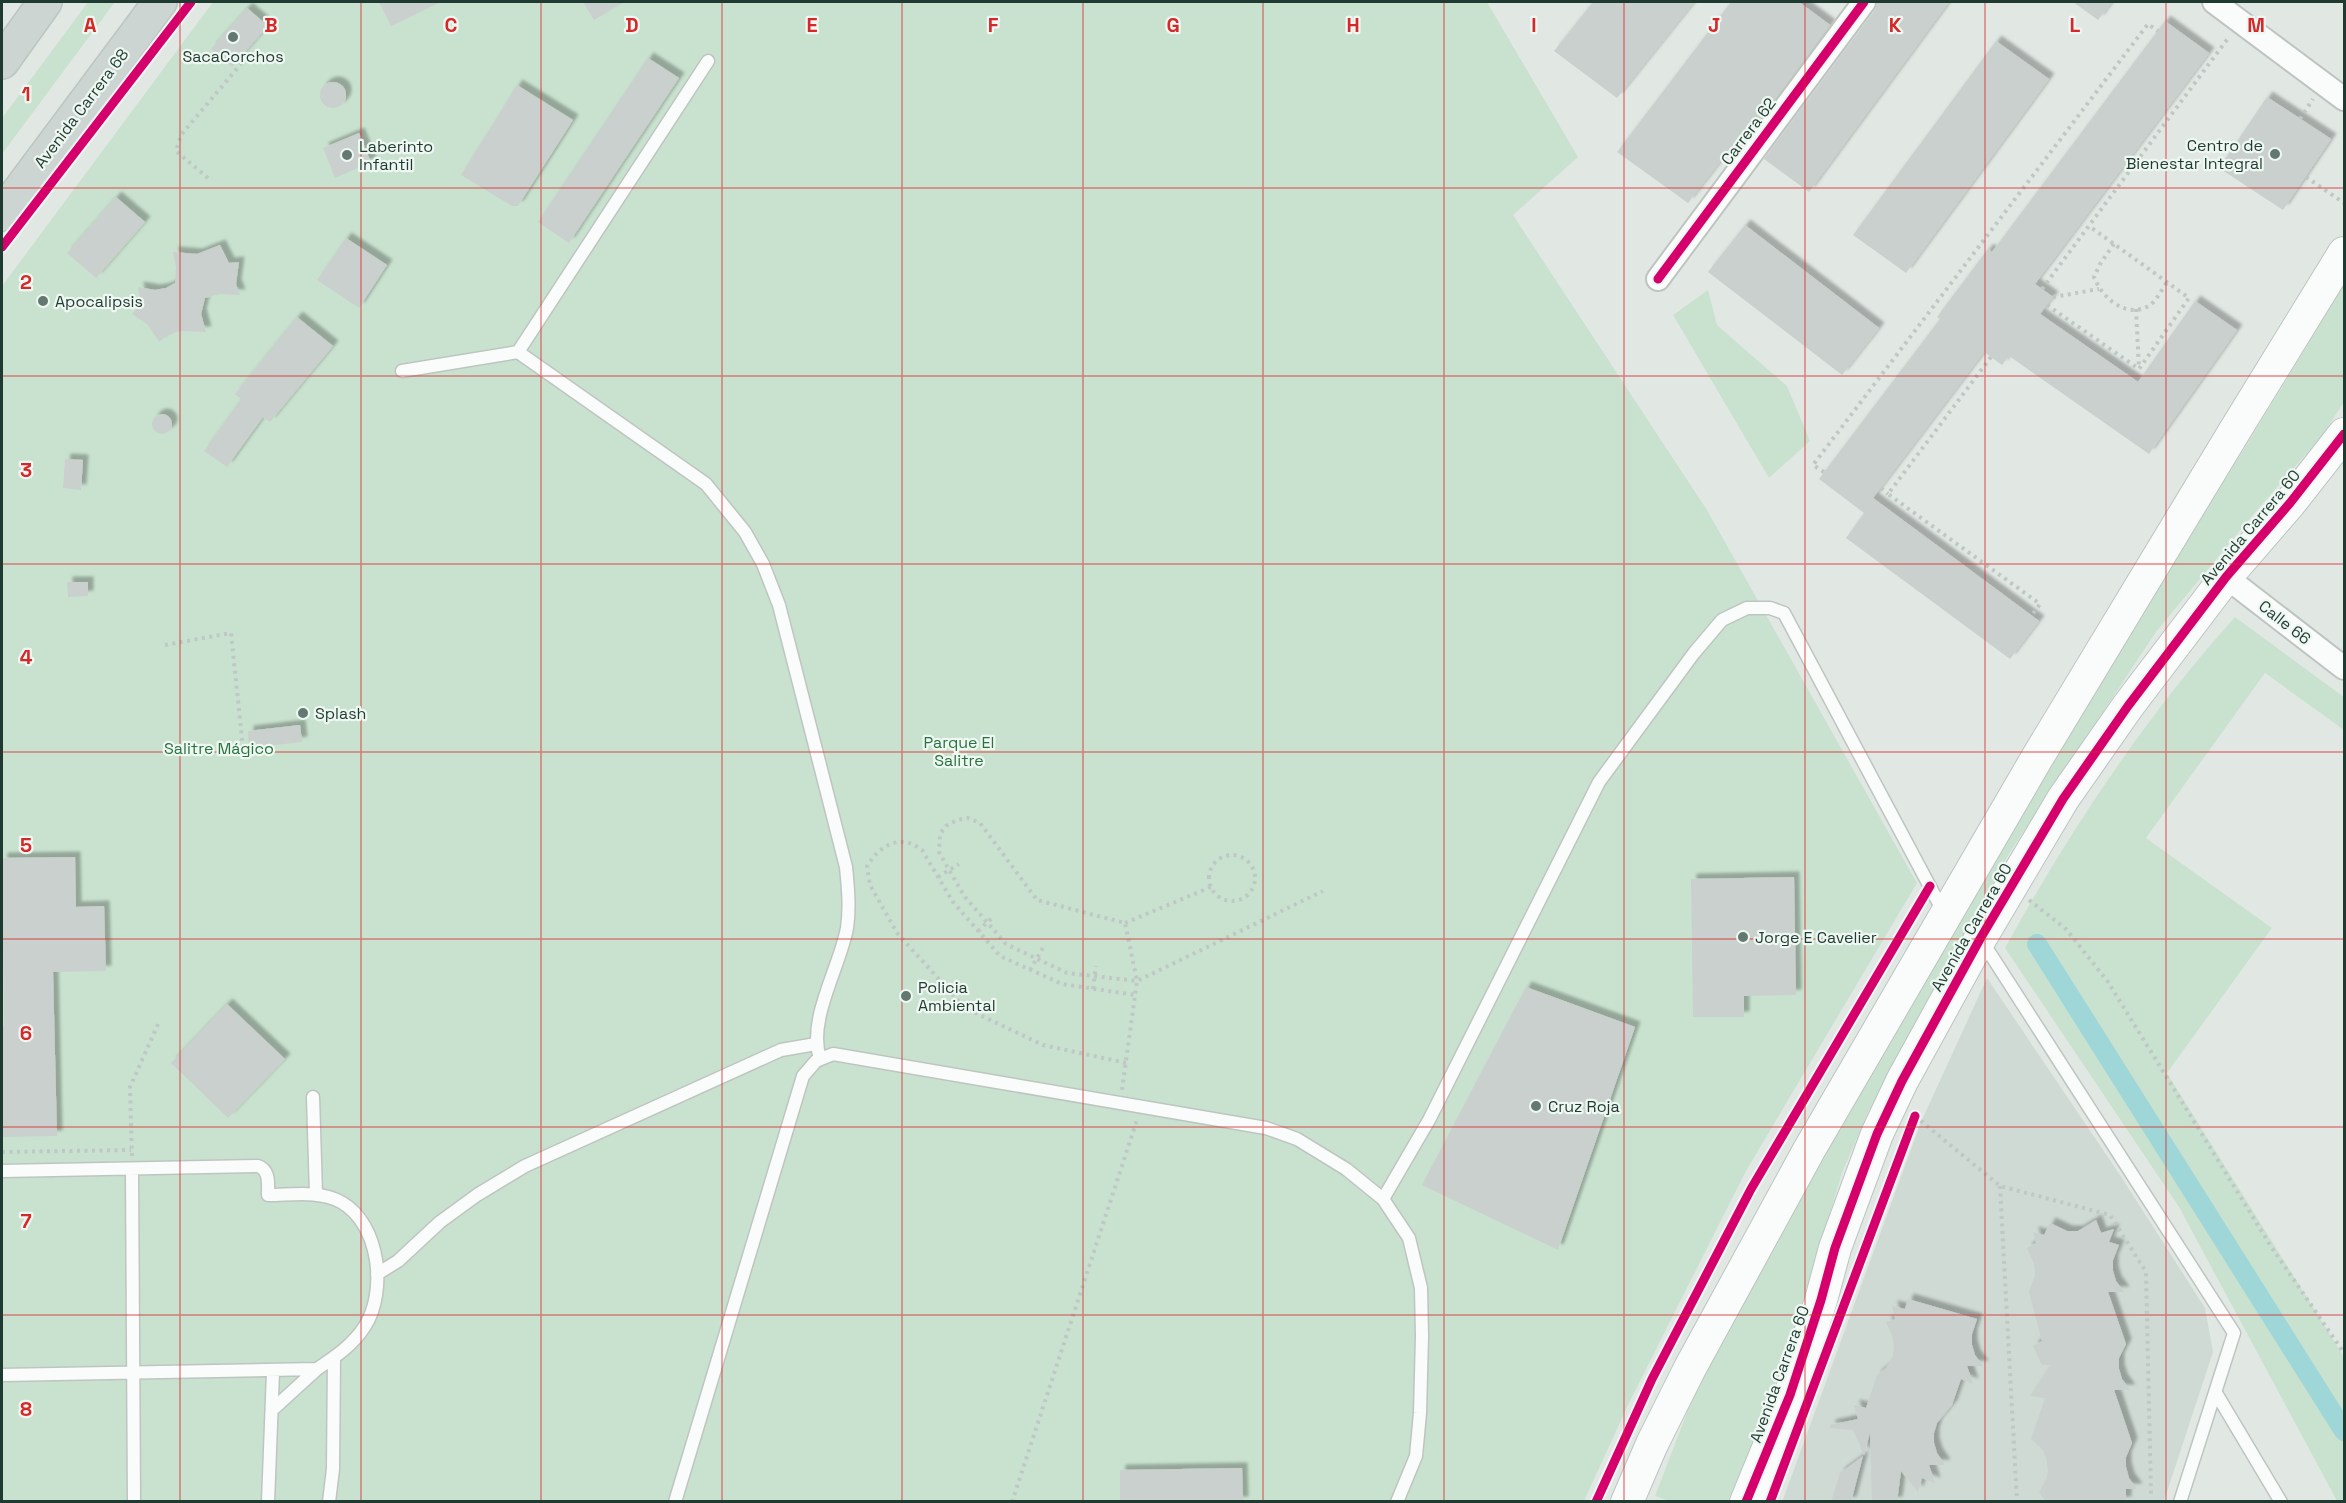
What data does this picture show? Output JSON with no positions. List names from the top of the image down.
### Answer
{
  "streets": {
    "main road": ["Avenida Carrera 68", "Avenida Carrera 60"],
    "street": ["Carrera 62", "Calle 66"]
  },
  "crossings": [
    ["Avenida Carrera 60", "Calle 66"]
  ],
  "parks": ["Parque El Salitre", "Salitre Mágico"],
  "places": [
    "SacaCorchos",
    "Centro de Bienestar Integral",
    "Laberinto Infantil",
    "Apocalipsis",
    "Splash",
    "Jorge E Cavelier",
    "Policia Ambiental",
    "Cruz Roja"
  ],
  "grid": {
    "columns": [
      "A",
      "B",
      "C",
      "D",
      "E",
      "F",
      "G",
      "H",
      "I",
      "J",
      "K",
      "L",
      "M"
    ],
    "rows": [
      "1",
      "2",
      "3",
      "4",
      "5",
      "6",
      "7",
      "8"
    ]
  }
}
